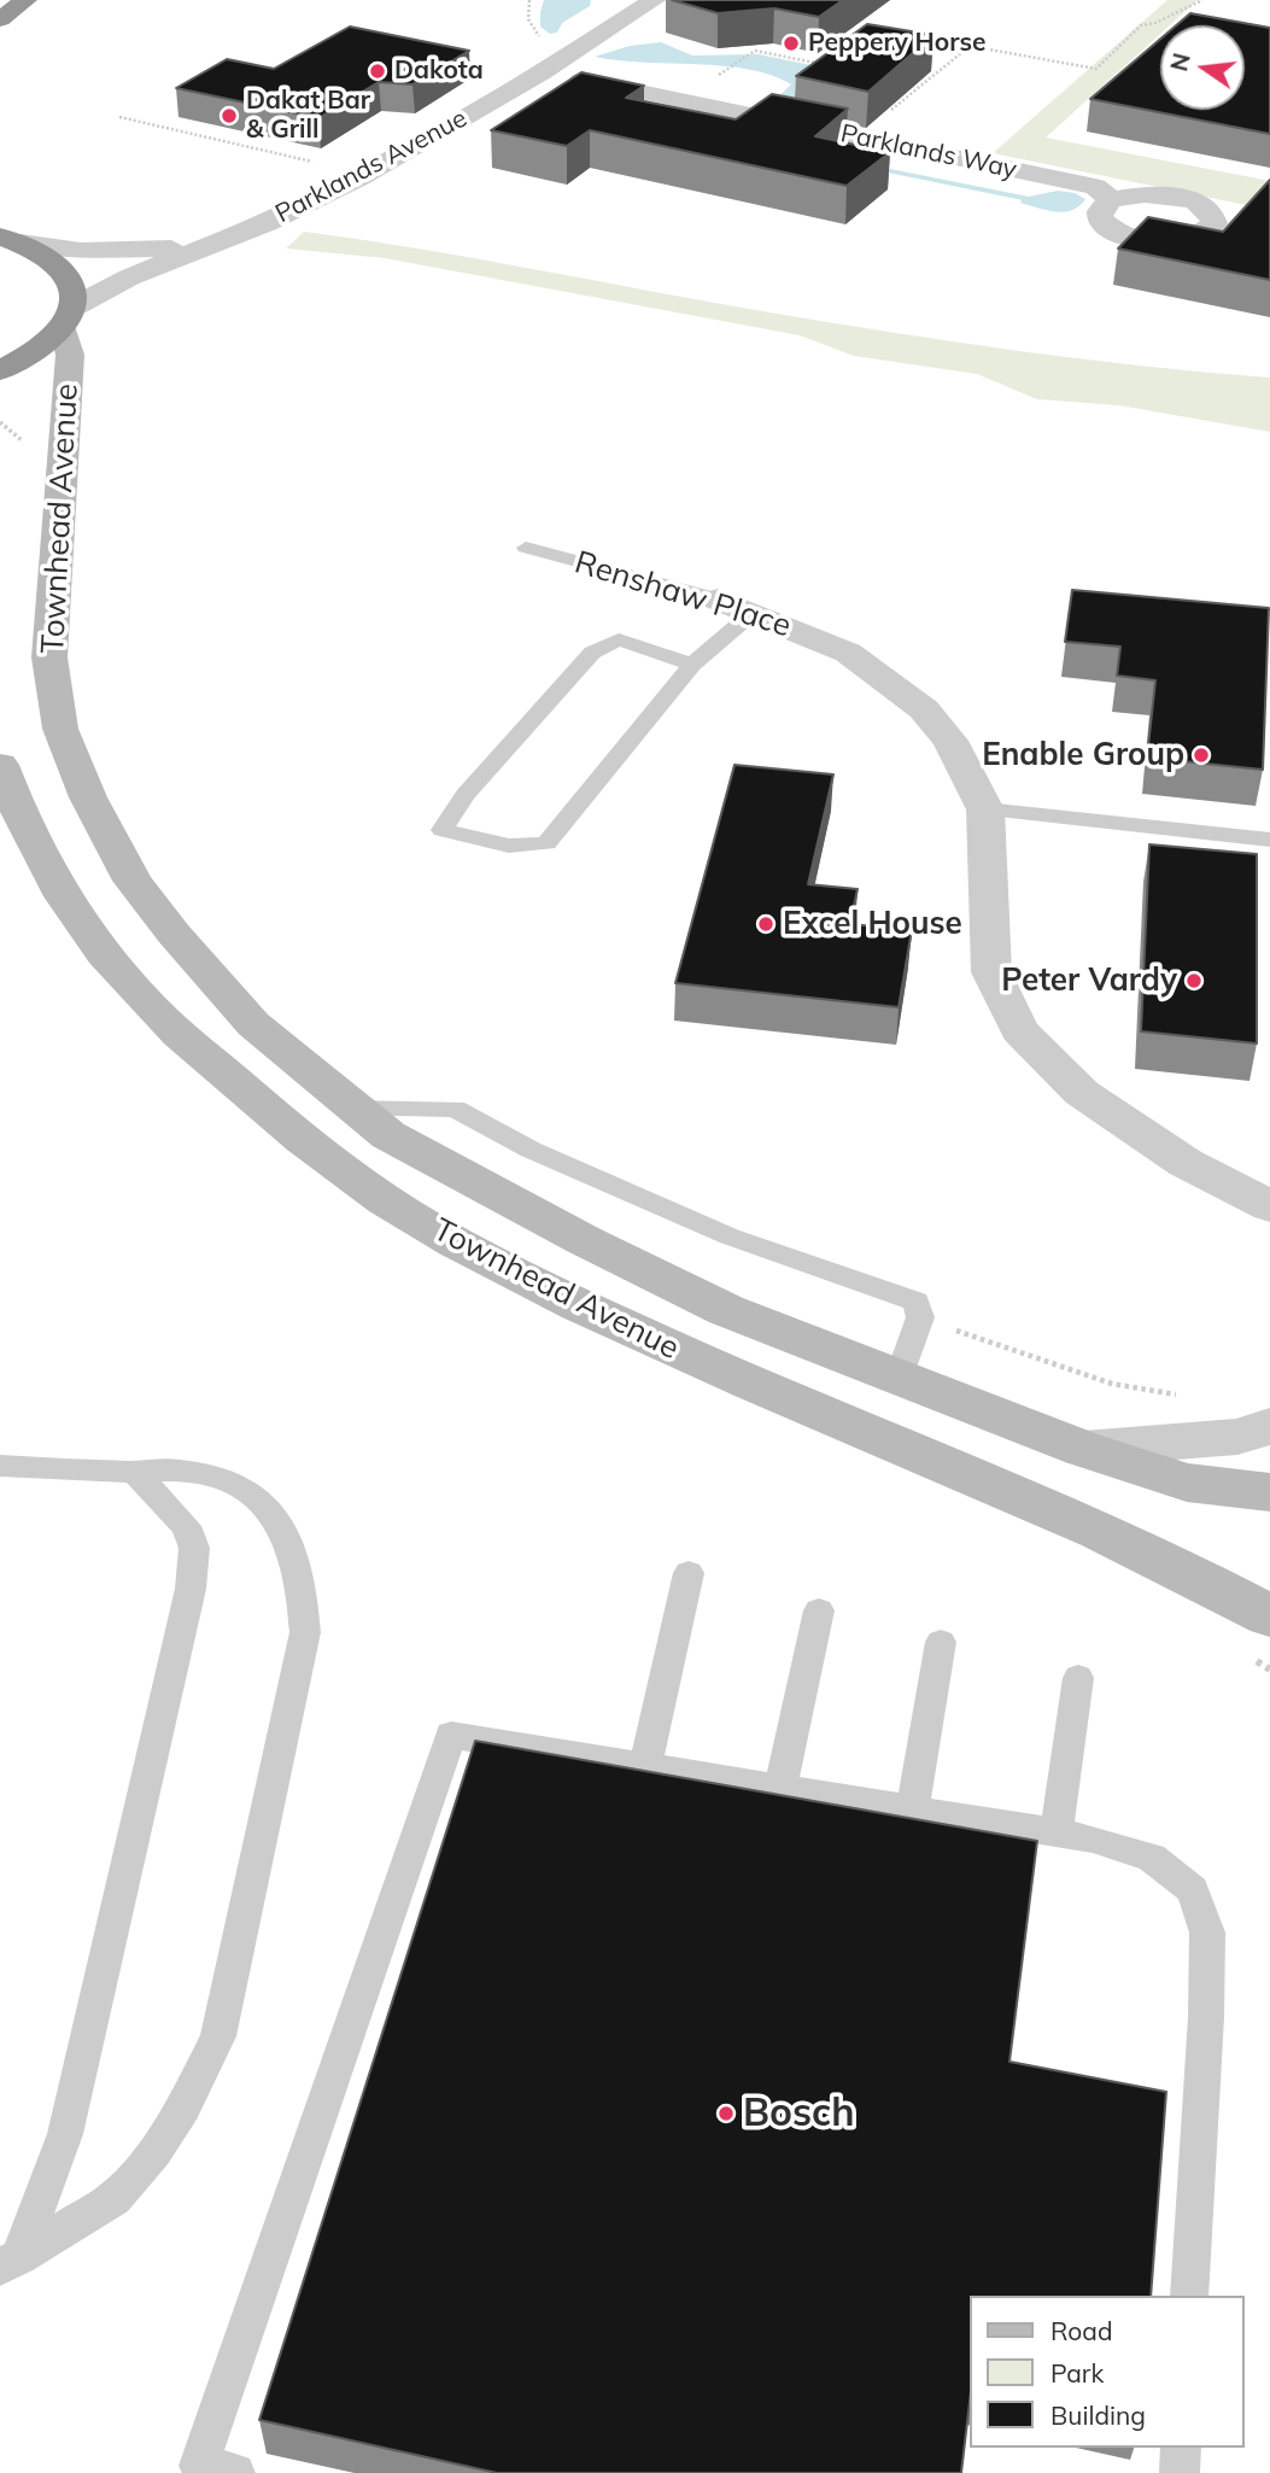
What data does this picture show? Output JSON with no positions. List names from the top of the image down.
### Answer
{
  "streets": {
    "street": [
      "Parklands Way",
      "Parklands Avenue",
      "Townhead Avenue",
      "Renshaw Place"
    ]
  },
  "crossings": [
    ["Parklands Way", "Parklands Avenue"],
    ["Parklands Avenue", "Townhead Avenue"]
  ],
  "places": [
    "Peppery Horse",
    "Dakota",
    "Dakat Bar & Grill",
    "Enable Group",
    "Excel House",
    "Peter Vardy",
    "Bosch"
  ],
  "legend": ["Road", "Park", "Building"],
  "north": "left"
}
